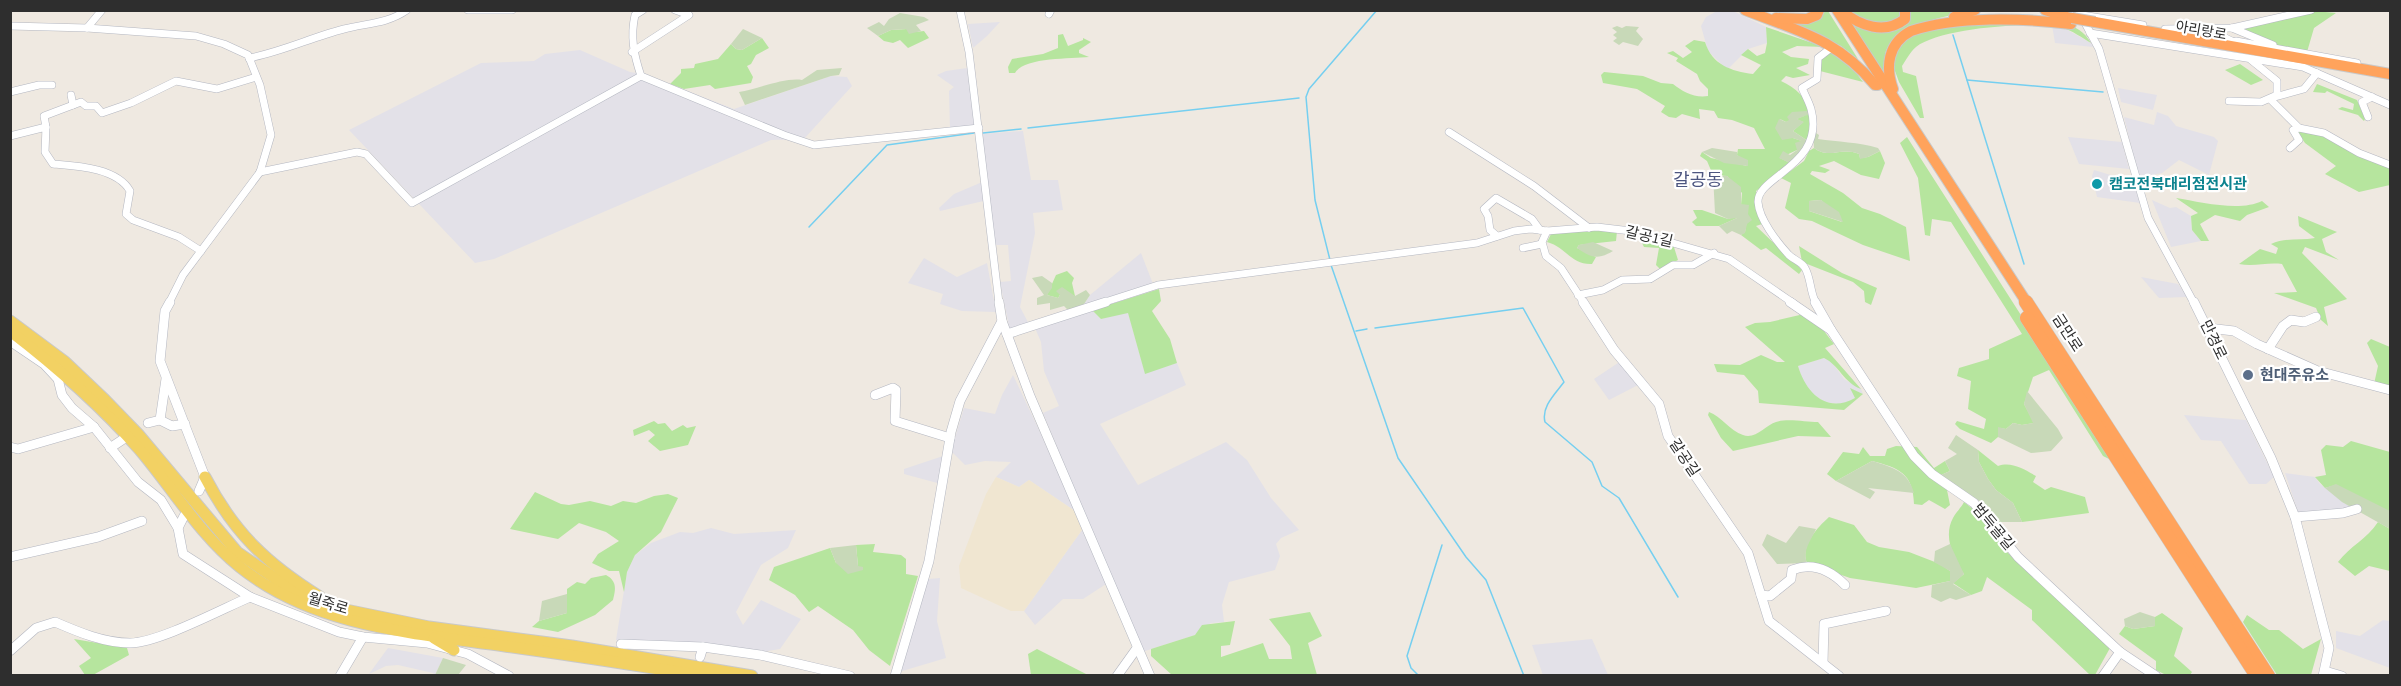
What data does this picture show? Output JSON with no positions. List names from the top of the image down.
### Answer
{
  "streets": {
    "highway": ["아리랑로", "금만로"],
    "main road": ["월죽로"],
    "street": [
      "갈공1길",
      "만경로",
      "갈공길",
      "범득골길"
    ]
  },
  "crossings": [
    ["아리랑로", "만경로"],
    ["갈공1길", "범득골길"]
  ],
  "districts": ["갈공동"],
  "places": ["캠코전북대리점전시관", "현대주유소"]
}
